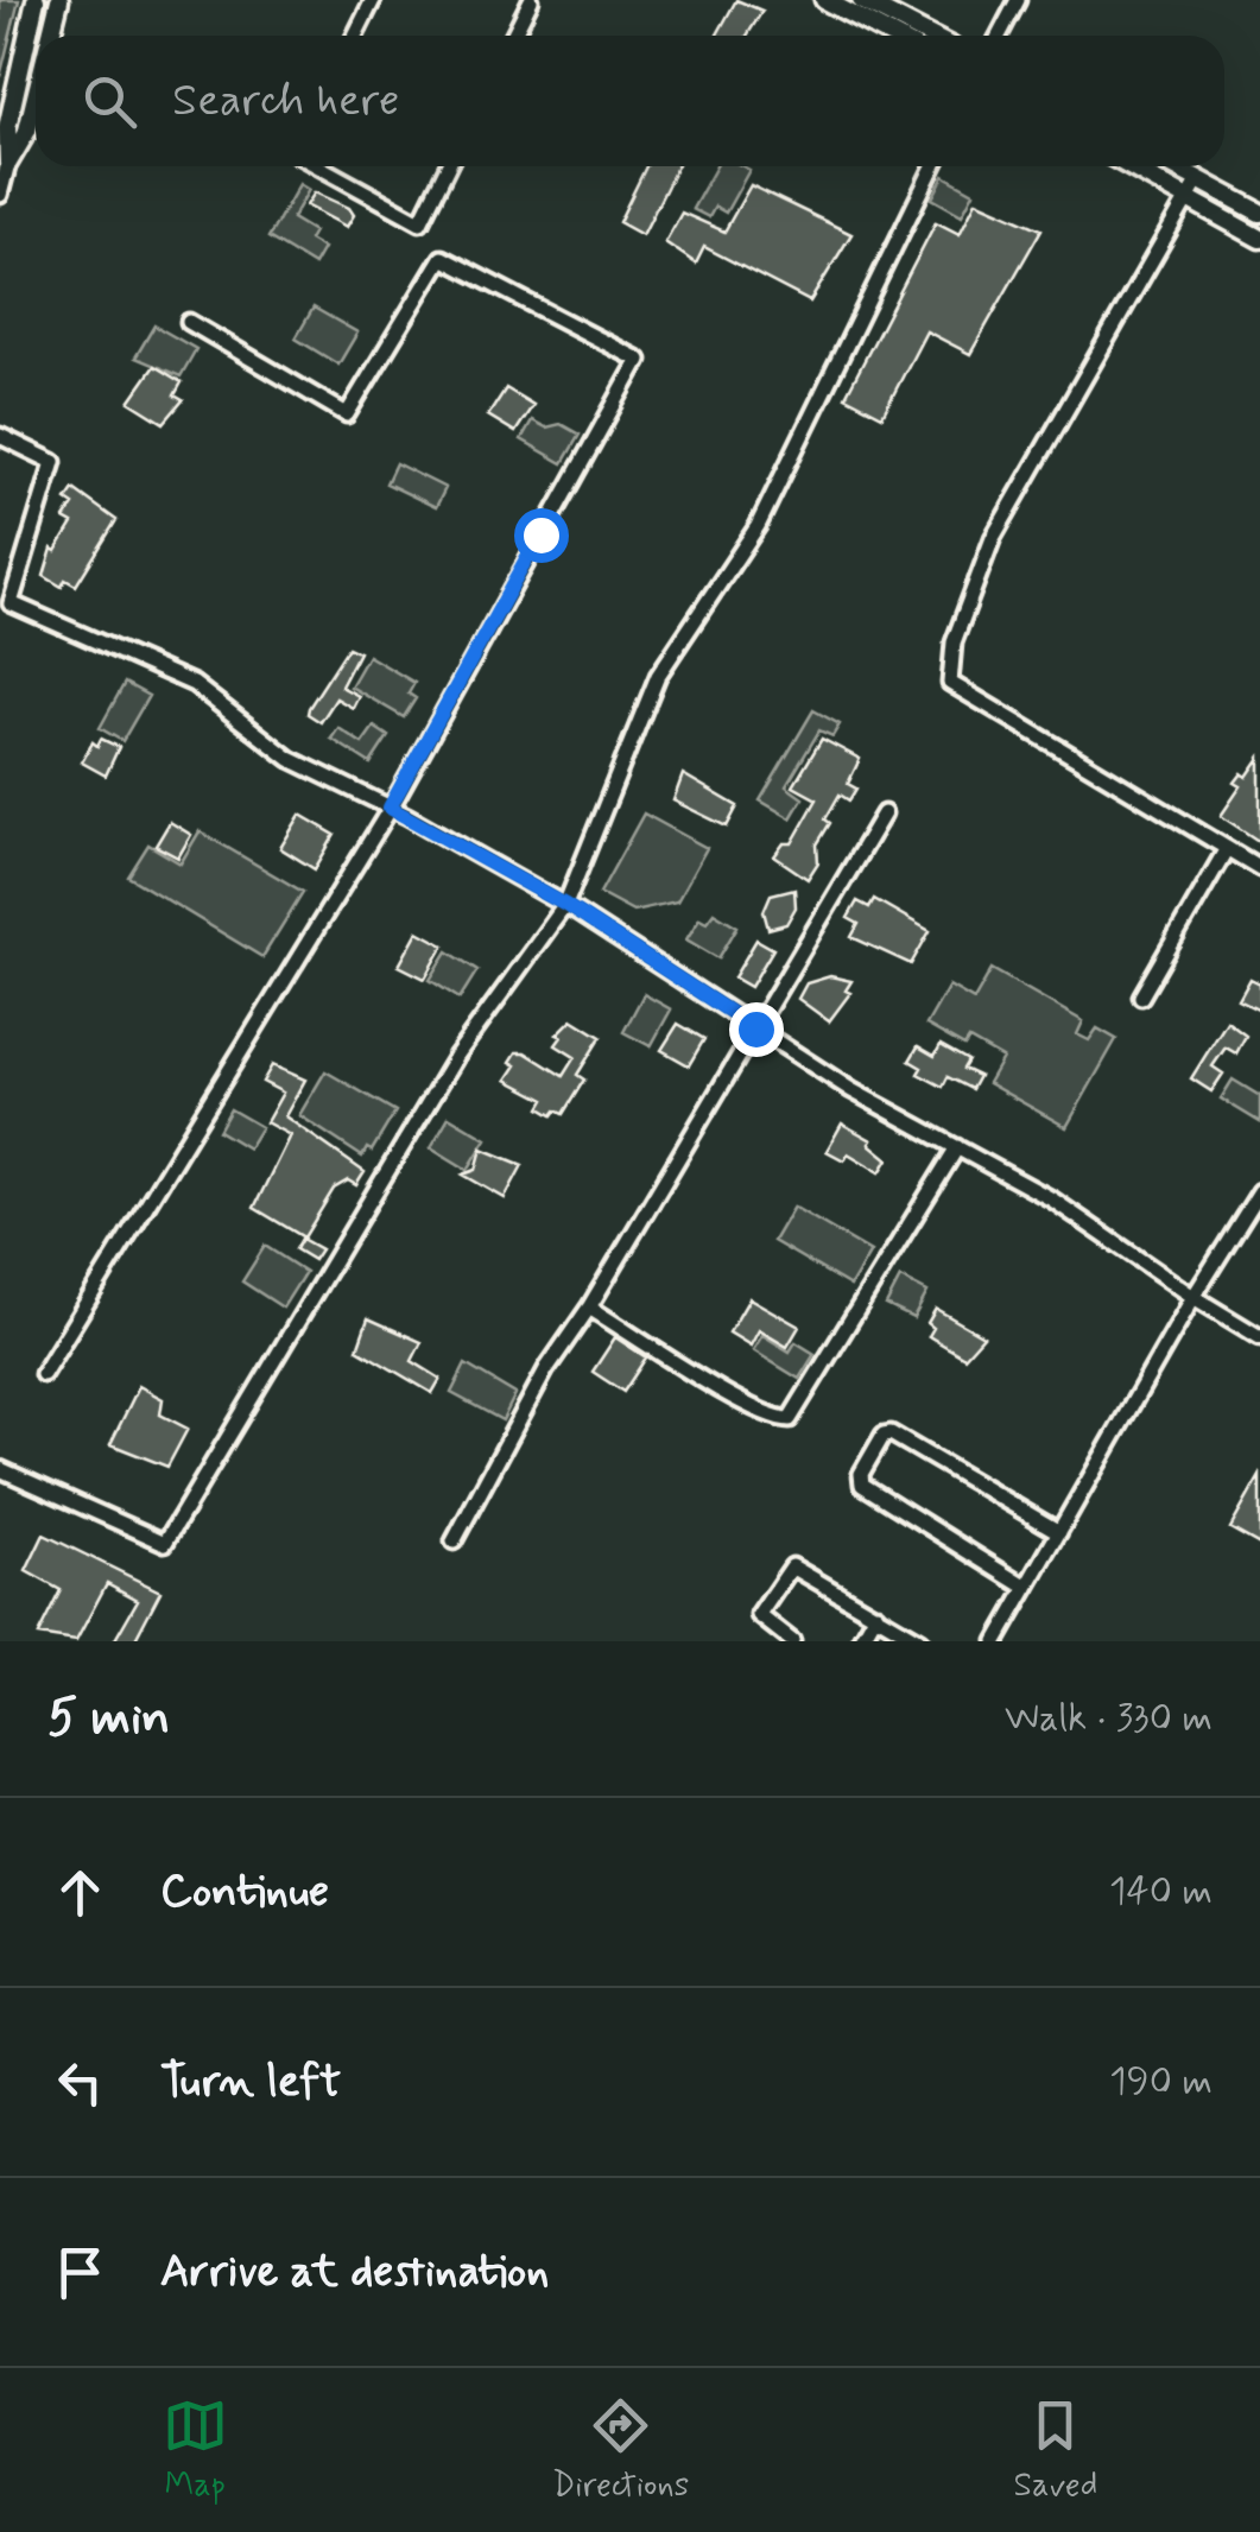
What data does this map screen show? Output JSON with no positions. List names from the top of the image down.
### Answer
{
  "page": {
    "search": "Search here",
    "heading": ["5 min", "Walk · 330 m"],
    "list": [
      ["Continue", "140 m"],
      ["Turn left", "190 m"],
      "Arrive at destination"
    ],
    "nav": ["Map", "Directions", "Saved"]
  }
}
